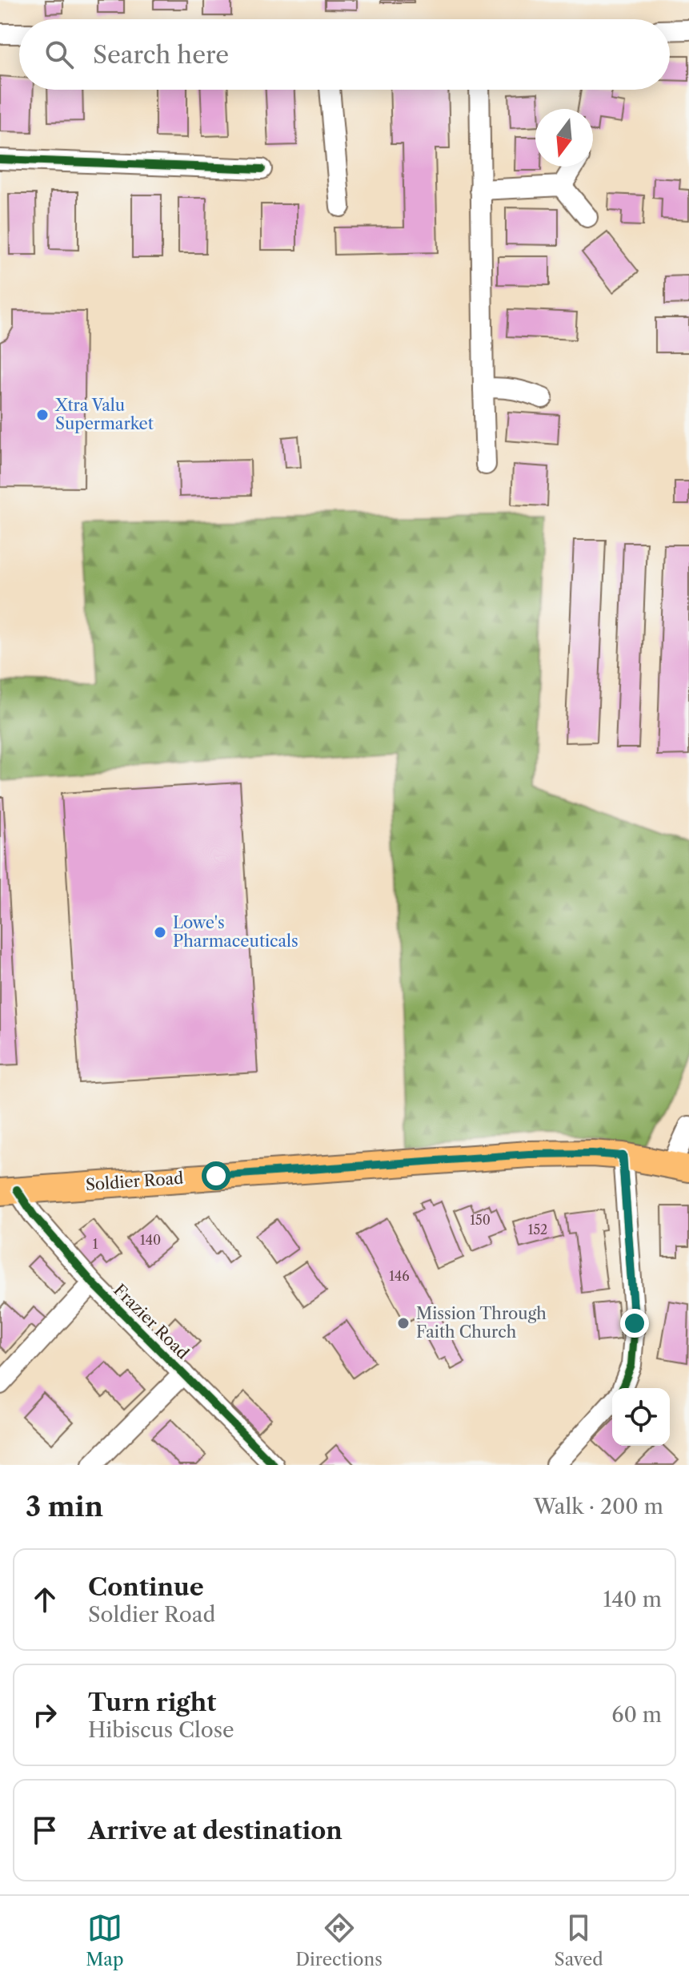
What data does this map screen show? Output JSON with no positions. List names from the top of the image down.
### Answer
{
  "streets": {
    "main road": ["Soldier Road"],
    "street": ["Frazier Road"]
  },
  "crossings": [
    ["Soldier Road", "Frazier Road"]
  ],
  "places": ["Xtra Valu Supermarket", "Lowe's Pharmaceuticals", "Mission Through Faith Church"],
  "house_numbers": [
    "150",
    "152",
    "140",
    "1",
    "146"
  ],
  "north": "bottom",
  "page": {
    "search": "Search here",
    "heading": ["3 min", "Walk · 200 m"],
    "list": [
      ["Continue", "Soldier Road", "140 m"],
      ["Turn right", "Hibiscus Close", "60 m"],
      "Arrive at destination"
    ],
    "nav": ["Map", "Directions", "Saved"]
  }
}
